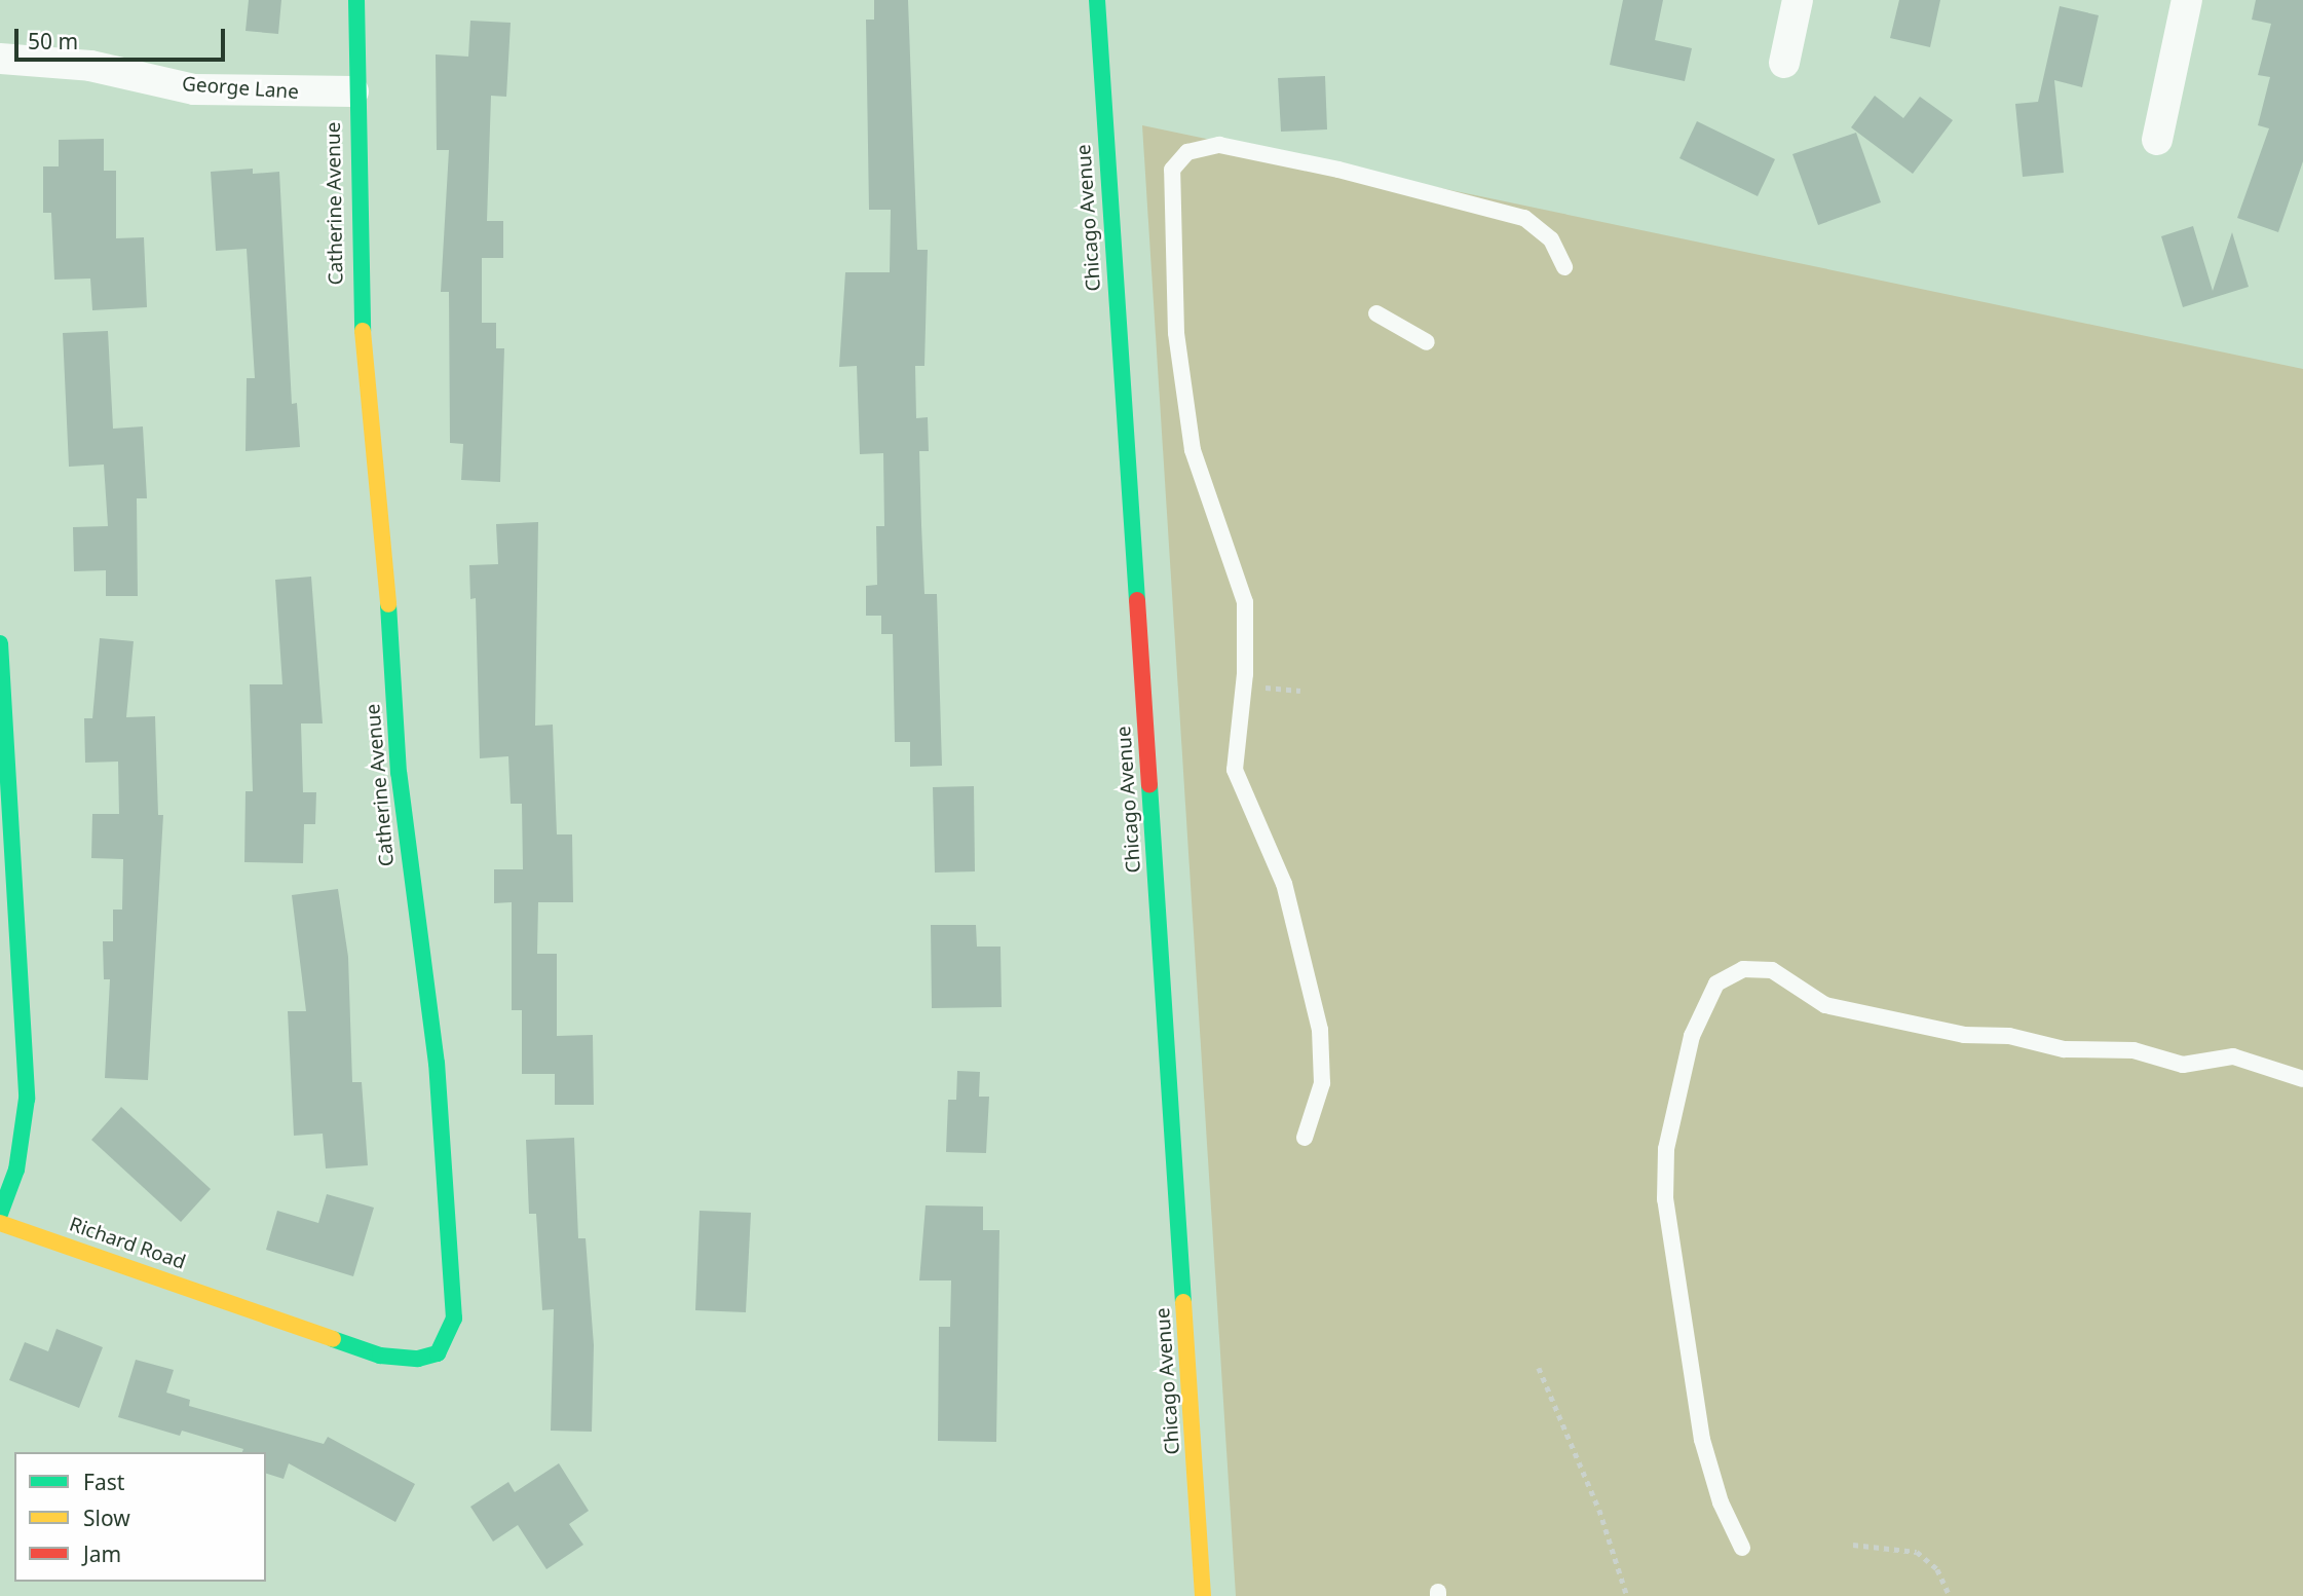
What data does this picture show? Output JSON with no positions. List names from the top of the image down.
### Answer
{
  "streets": {
    "street": [
      "George Lane",
      "Catherine Avenue",
      "Chicago Avenue",
      "Richard Road"
    ]
  },
  "crossings": [
    ["George Lane", "Catherine Avenue"],
    ["Catherine Avenue", "Richard Road"]
  ],
  "legend": ["Fast", "Slow", "Jam"],
  "scale_bar": "50 m"
}
